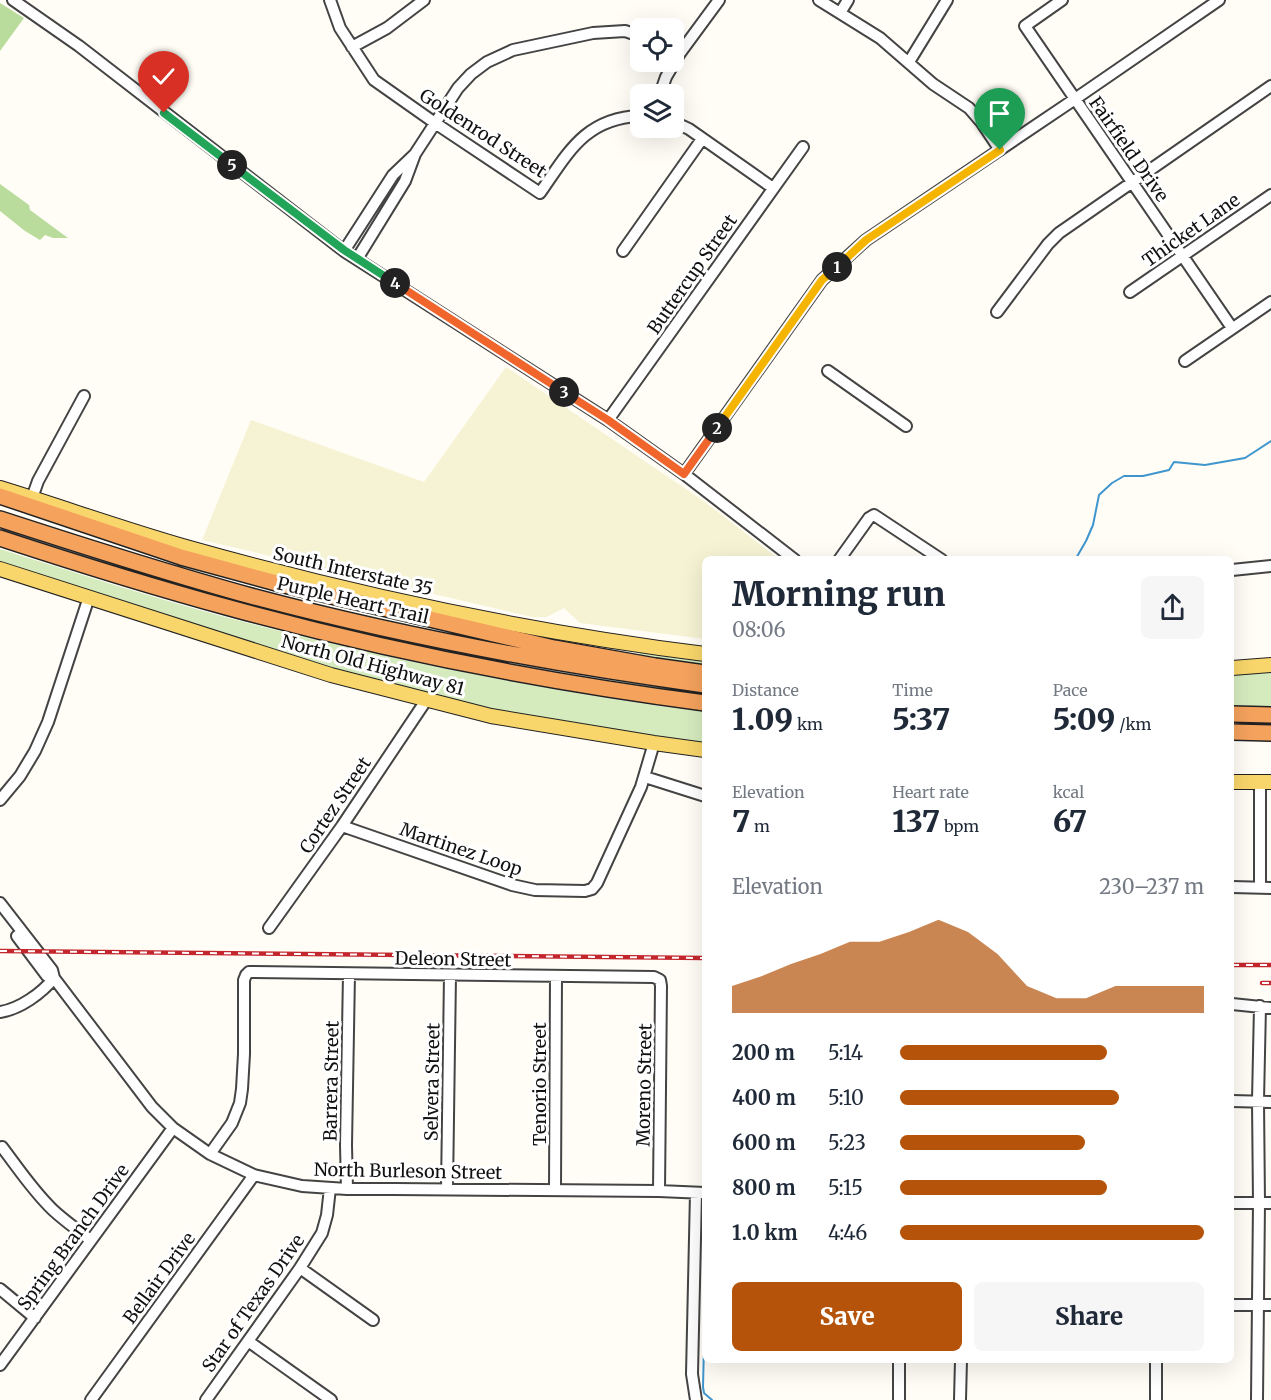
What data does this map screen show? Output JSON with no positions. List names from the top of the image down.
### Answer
{
  "streets": {
    "highway": ["Purple Heart Trail"],
    "main road": ["South Interstate 35", "North Old Highway 81"],
    "street": [
      "Goldenrod Street",
      "Fairfield Drive",
      "Thicket Lane",
      "Buttercup Street",
      "Cortez Street",
      "Martinez Loop",
      "Deleon Street",
      "Barrera Street",
      "Selvera Street",
      "Tenorio Street",
      "Moreno Street",
      "North Burleson Street",
      "Spring Branch Drive",
      "Bellair Drive",
      "Star of Texas Drive"
    ]
  },
  "crossings": [
    ["Fairfield Drive", "Thicket Lane"],
    ["North Old Highway 81", "Cortez Street"],
    ["North Old Highway 81", "Martinez Loop"],
    ["Cortez Street", "Martinez Loop"],
    ["Deleon Street", "Barrera Street"],
    ["Deleon Street", "Selvera Street"],
    ["Deleon Street", "Tenorio Street"],
    ["Deleon Street", "Moreno Street"],
    ["Deleon Street", "North Burleson Street"],
    ["Barrera Street", "North Burleson Street"],
    ["Selvera Street", "North Burleson Street"],
    ["Tenorio Street", "North Burleson Street"],
    ["Moreno Street", "North Burleson Street"],
    ["North Burleson Street", "Spring Branch Drive"],
    ["North Burleson Street", "Bellair Drive"],
    ["North Burleson Street", "Star of Texas Drive"]
  ],
  "page": {
    "pins": [
      "5",
      "1",
      "4",
      "3",
      "2"
    ],
    "heading": ["Morning run", "08:06"],
    "stats": [
      ["Distance", "1.09 km"],
      ["Time", "5:37"],
      ["Pace", "5:09 /km"],
      ["Elevation", "7 m"],
      ["Heart rate", "137 bpm"],
      ["kcal", "67"]
    ],
    "chart": ["Elevation", "230–237 m"],
    "list": [
      {
        "name": "200 m",
        "note": "5:14"
      },
      {
        "name": "400 m",
        "note": "5:10"
      },
      {
        "name": "600 m",
        "note": "5:23"
      },
      {
        "name": "800 m",
        "note": "5:15"
      },
      {
        "name": "1.0 km",
        "note": "4:46"
      }
    ],
    "buttons": ["Save", "Share"]
  }
}
